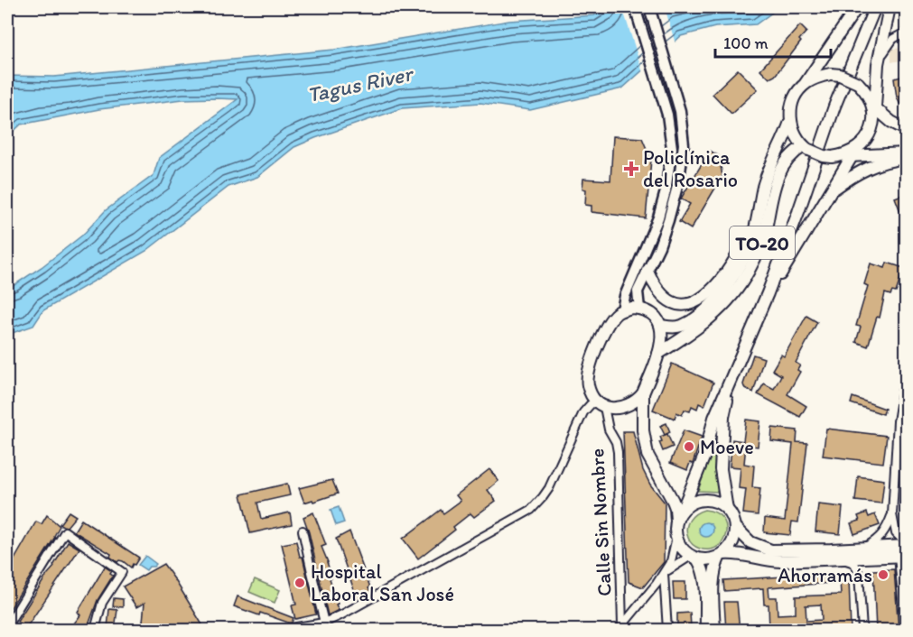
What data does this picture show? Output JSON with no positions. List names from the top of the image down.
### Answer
{
  "streets": {
    "main road": ["TO-20"],
    "street": ["Calle Sin Nombre"]
  },
  "crossings": [
    ["TO-20", "Calle Sin Nombre"]
  ],
  "water": ["Tagus River"],
  "places": {
    "health": ["Policlínica del Rosario"],
    "other": ["Moeve", "Ahorramás", "Hospital Laboral San José"]
  },
  "scale_bar": "100 m"
}
